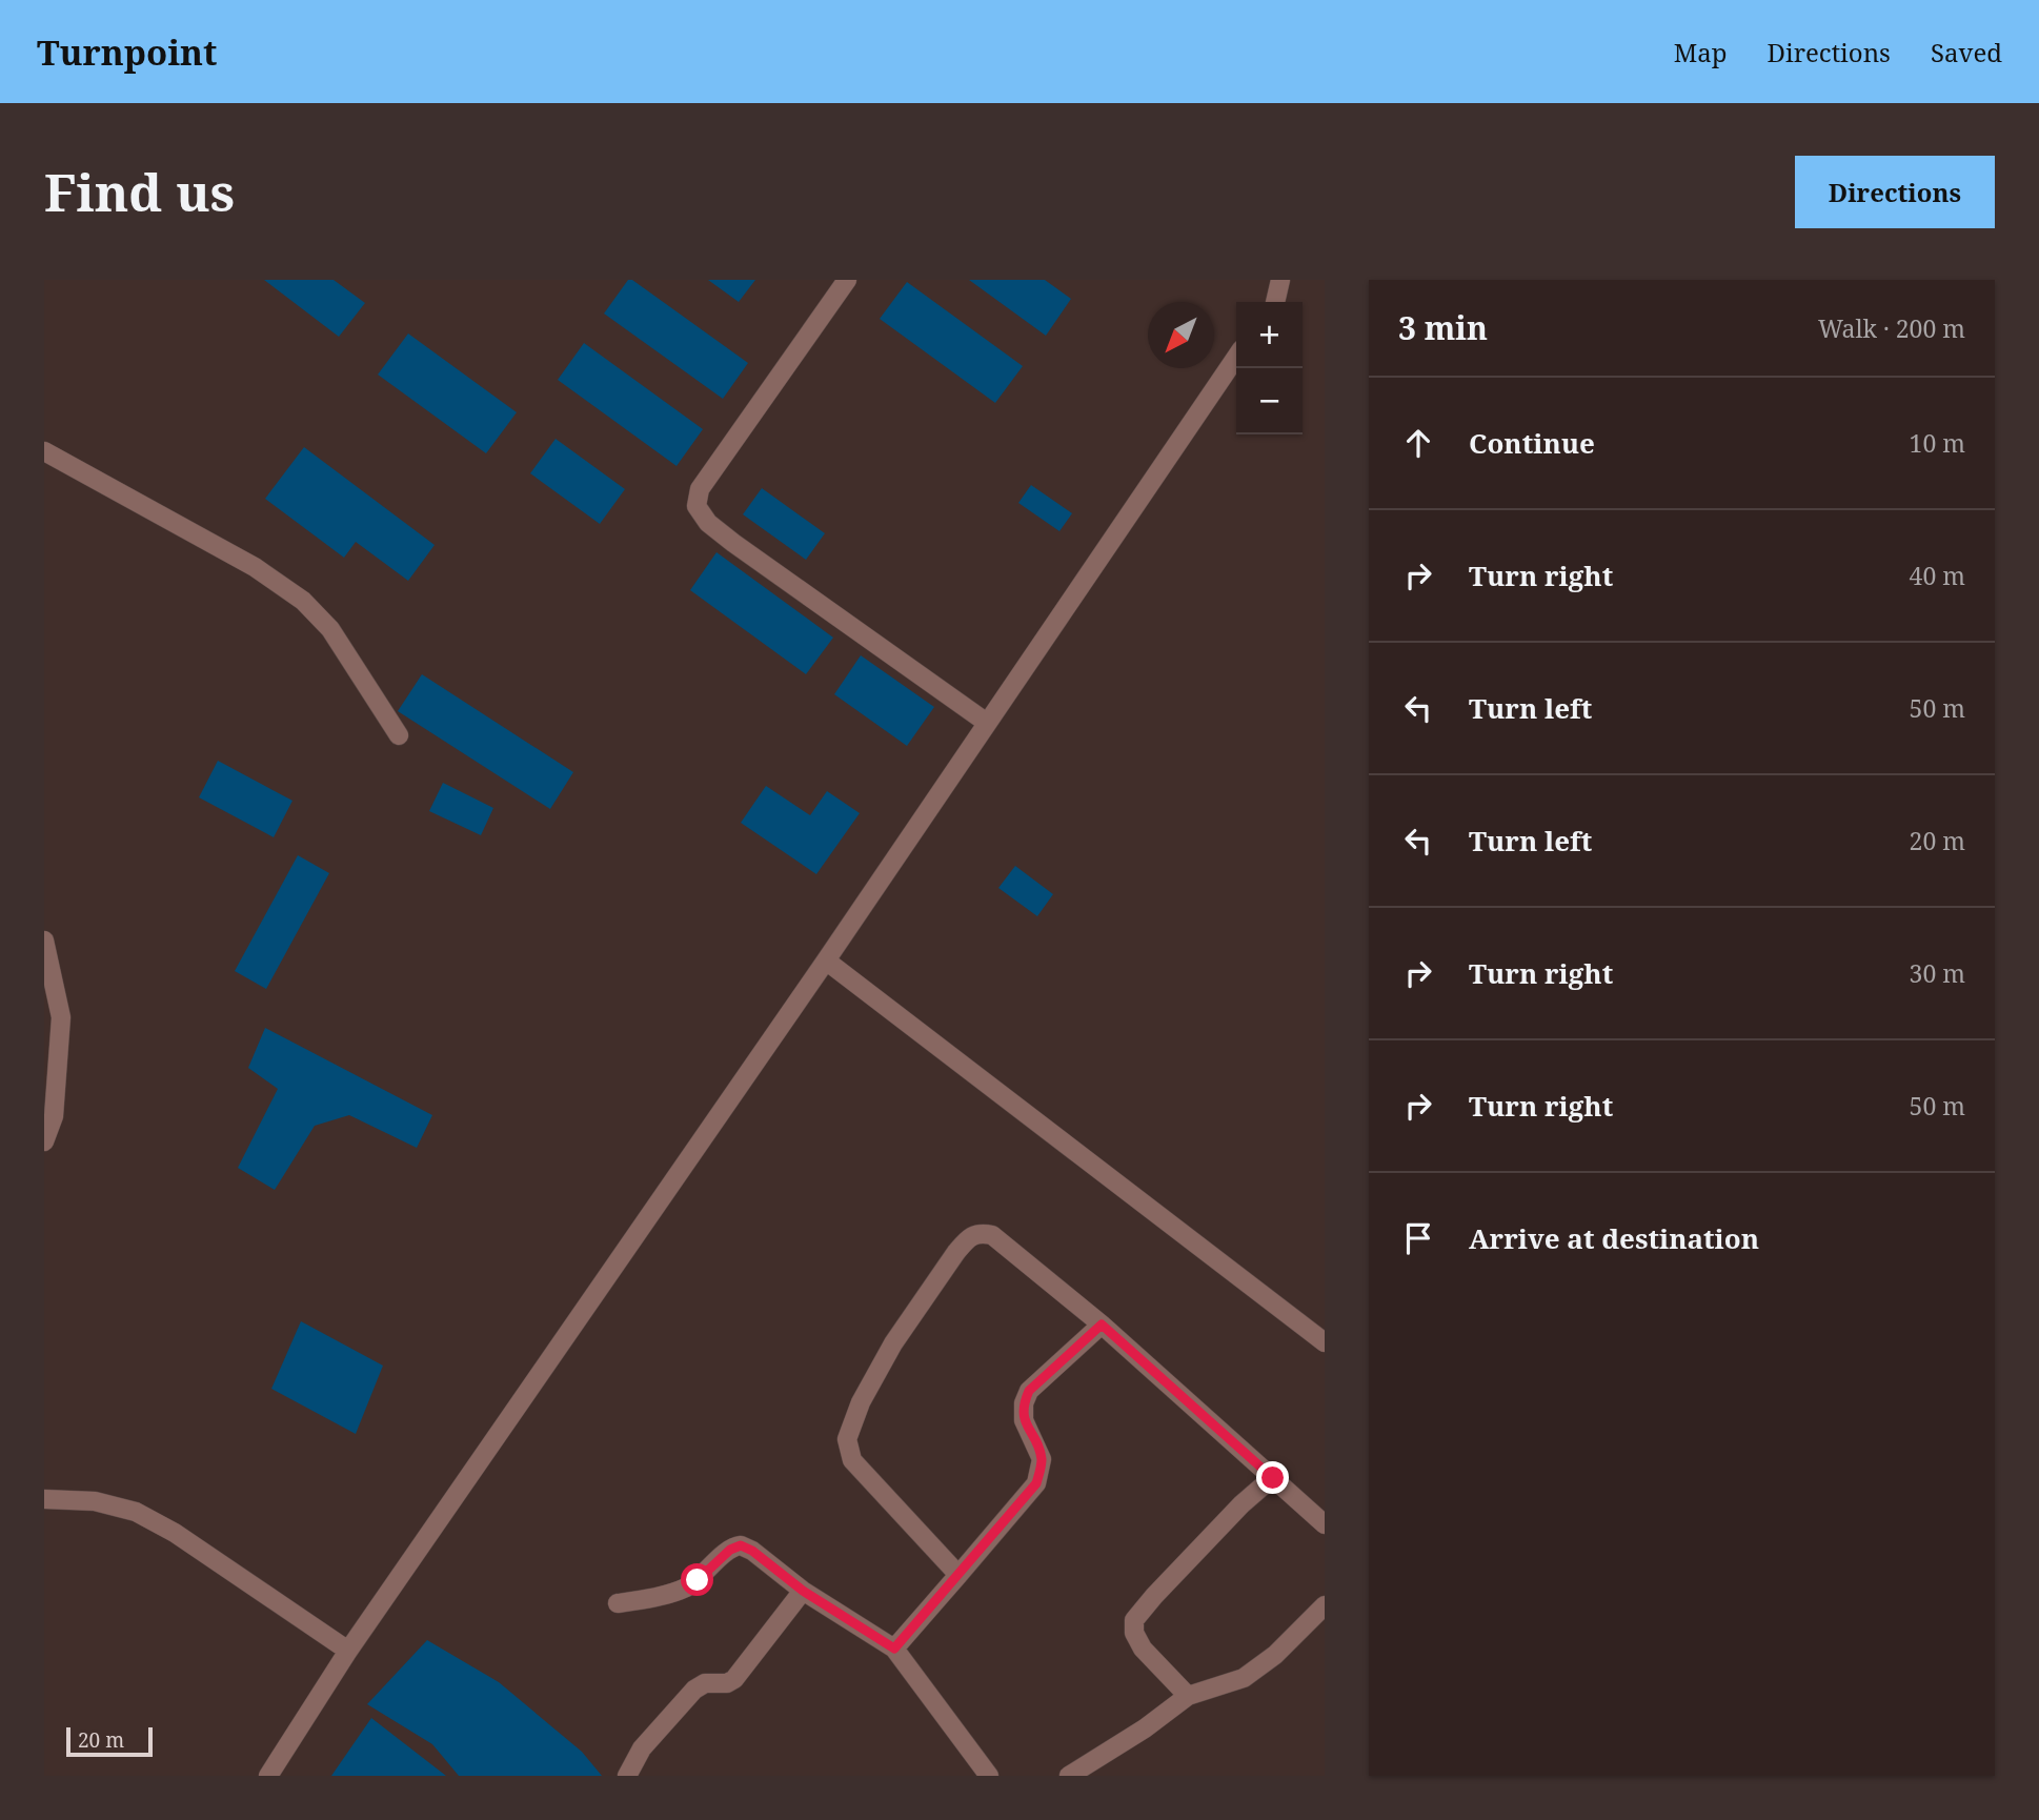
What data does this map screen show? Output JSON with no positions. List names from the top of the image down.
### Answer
{
  "scale_bar": "20 m",
  "north": "bottom left",
  "page": {
    "header": "Turnpoint",
    "nav": ["Map", "Directions", "Saved"],
    "buttons": "Directions",
    "title": "Find us",
    "heading": ["3 min", "Walk · 200 m"],
    "map_buttons": ["+", "−"],
    "list": [
      ["Continue", "10 m"],
      ["Turn right", "40 m"],
      ["Turn left", "50 m"],
      ["Turn left", "20 m"],
      ["Turn right", "30 m"],
      ["Turn right", "50 m"],
      "Arrive at destination"
    ],
    "scale": "20 m"
  }
}
